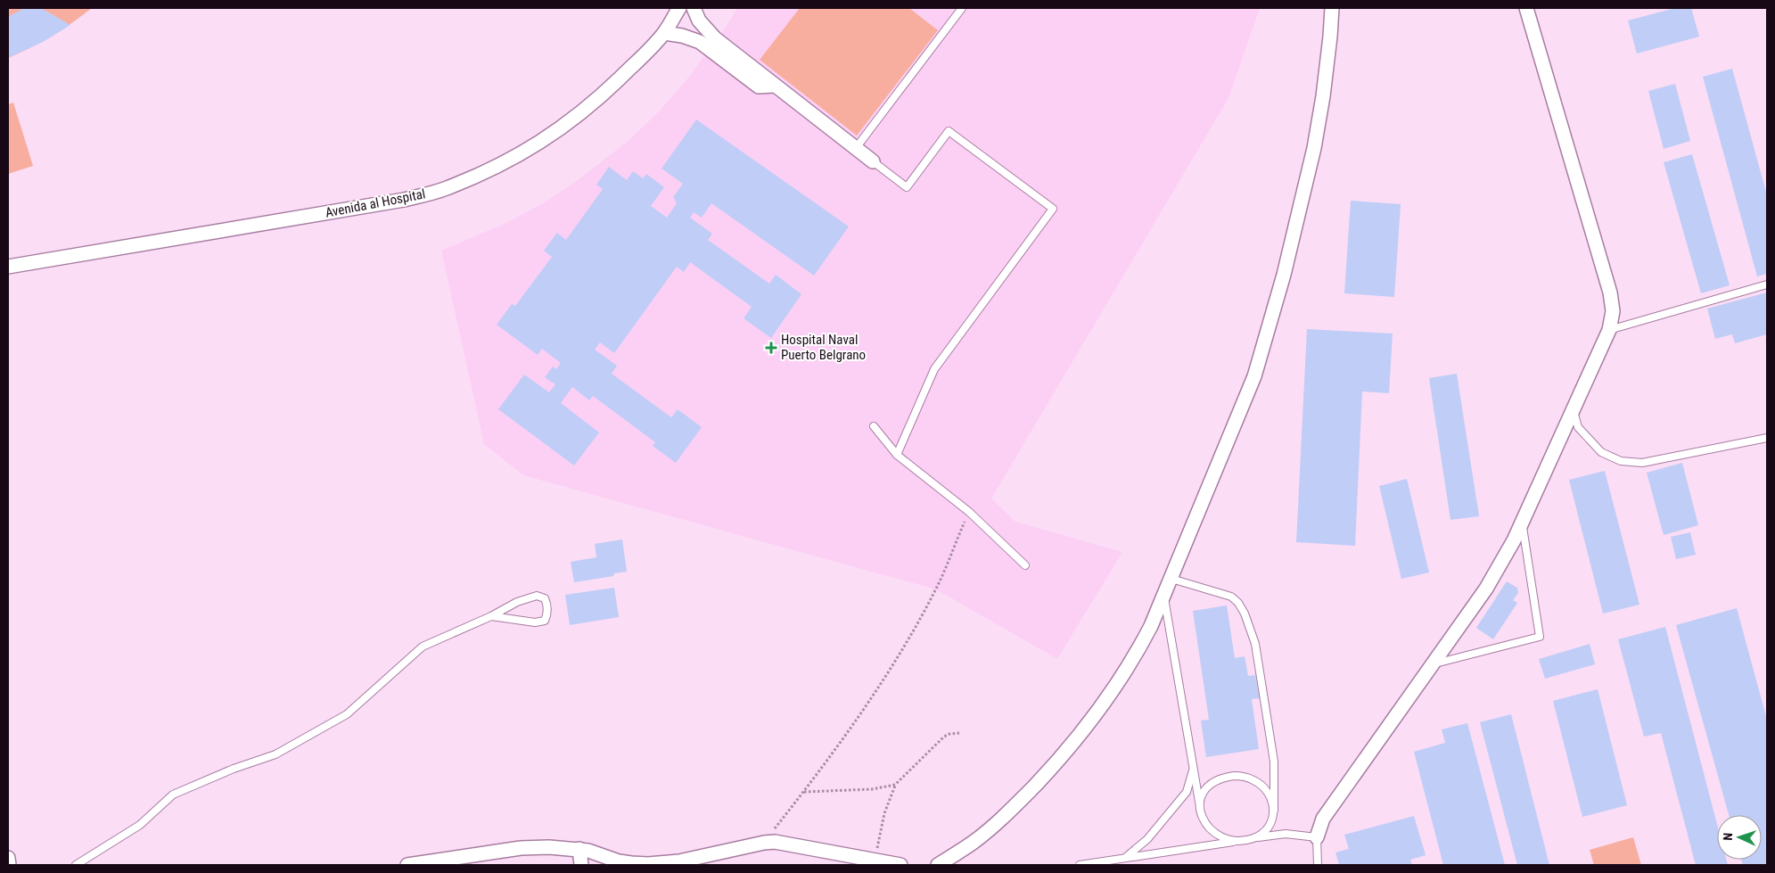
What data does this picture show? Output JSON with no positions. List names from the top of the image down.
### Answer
{
  "streets": {
    "street": ["Avenida al Hospital"]
  },
  "places": {
    "health": ["Hospital Naval Puerto Belgrano"]
  },
  "north": "left"
}
